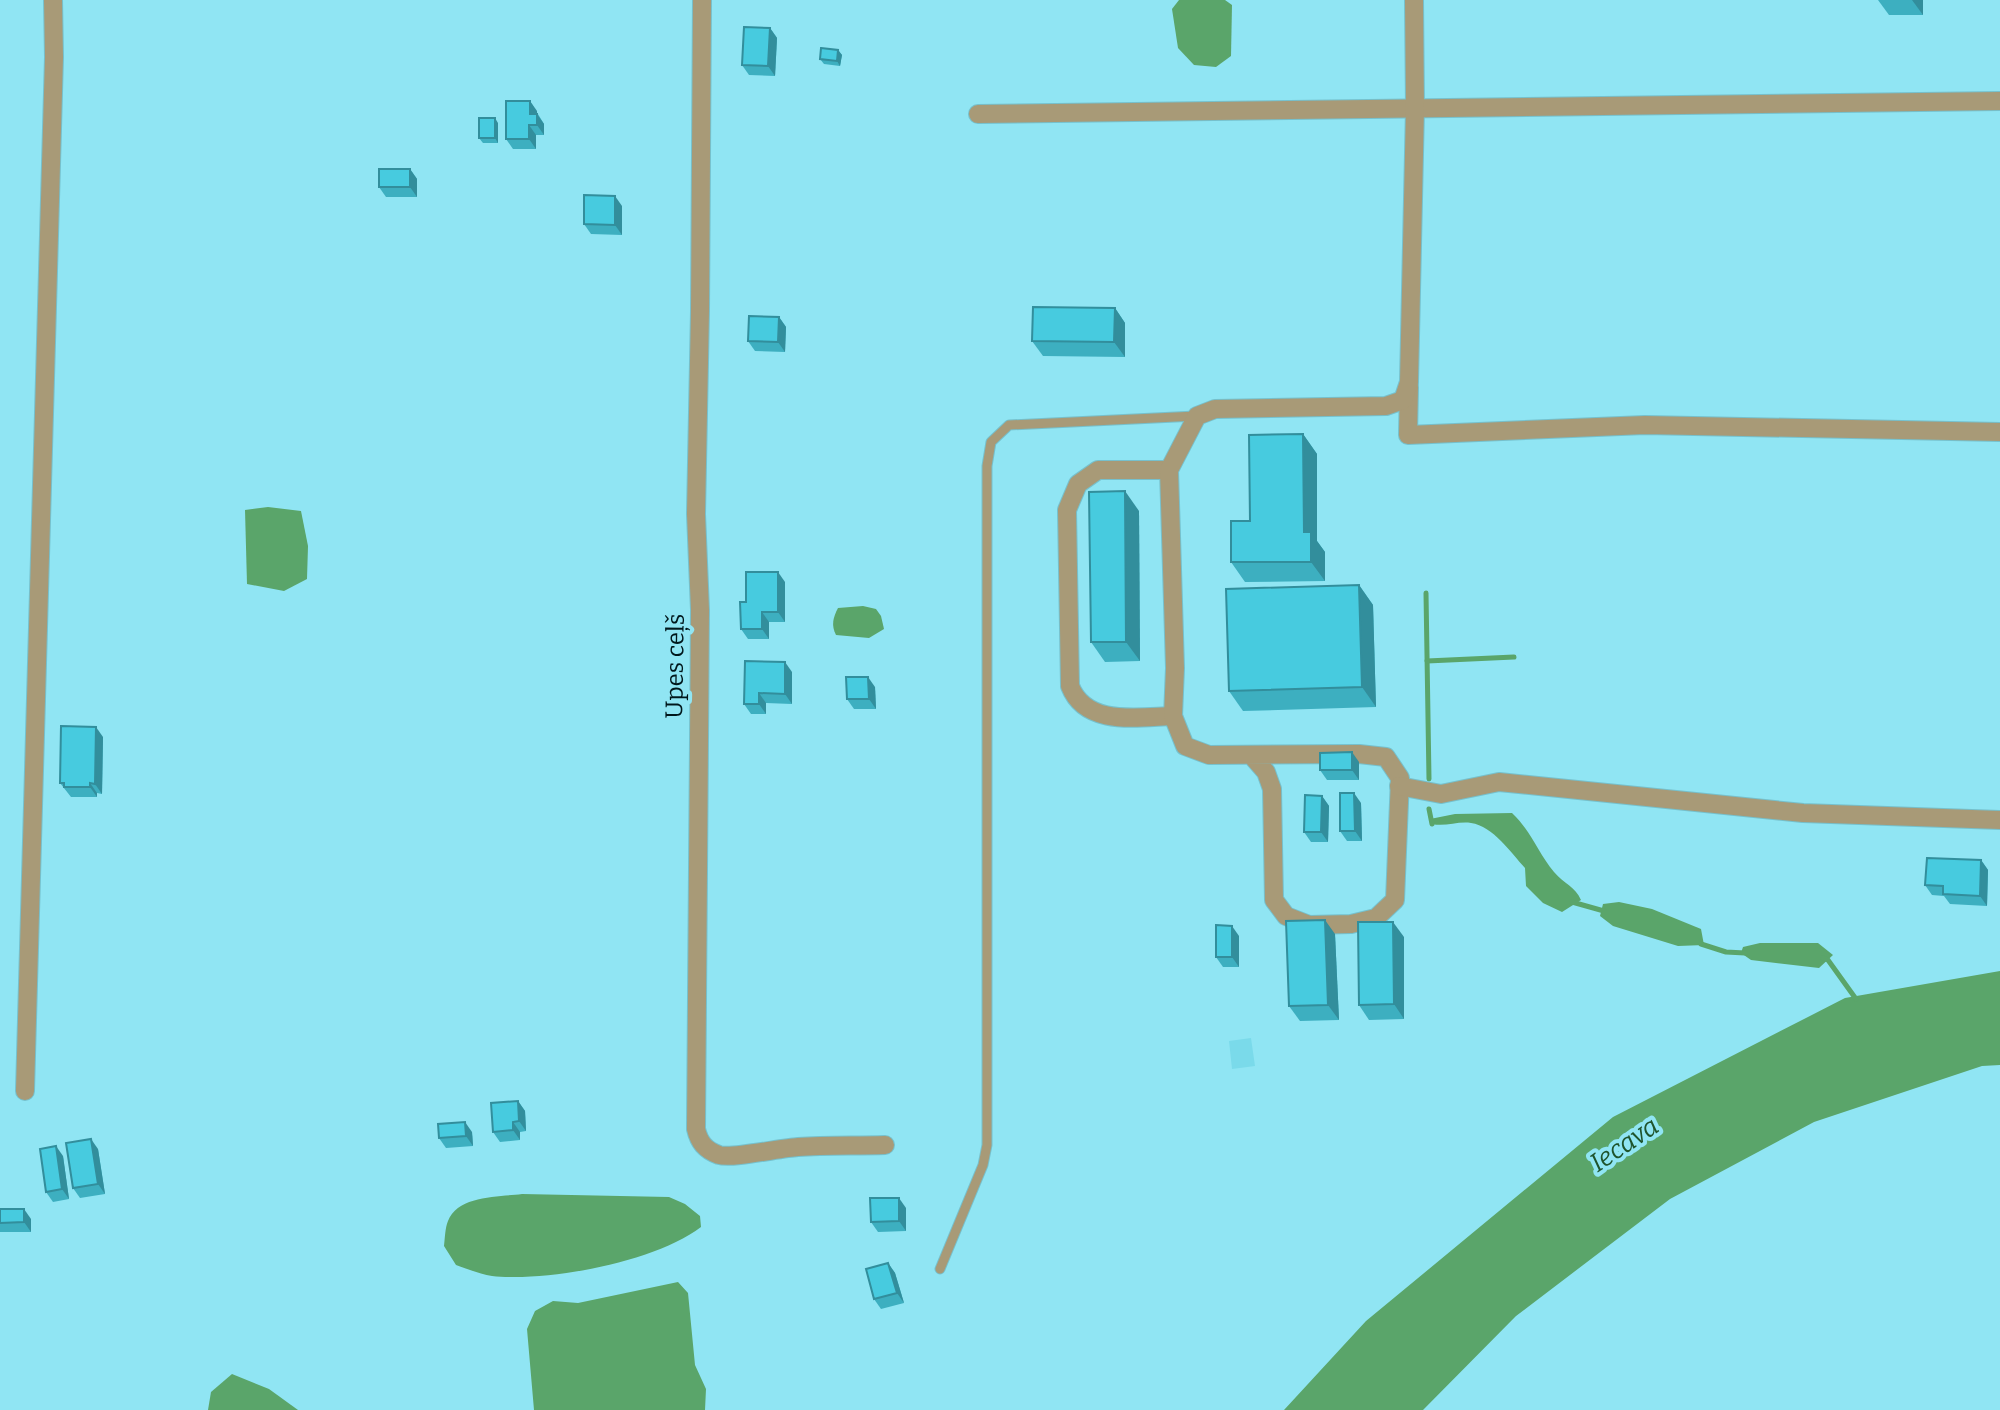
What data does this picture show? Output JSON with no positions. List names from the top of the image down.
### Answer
{
  "streets": {
    "street": ["Upes ceļš"]
  },
  "water": ["Iecava"]
}
